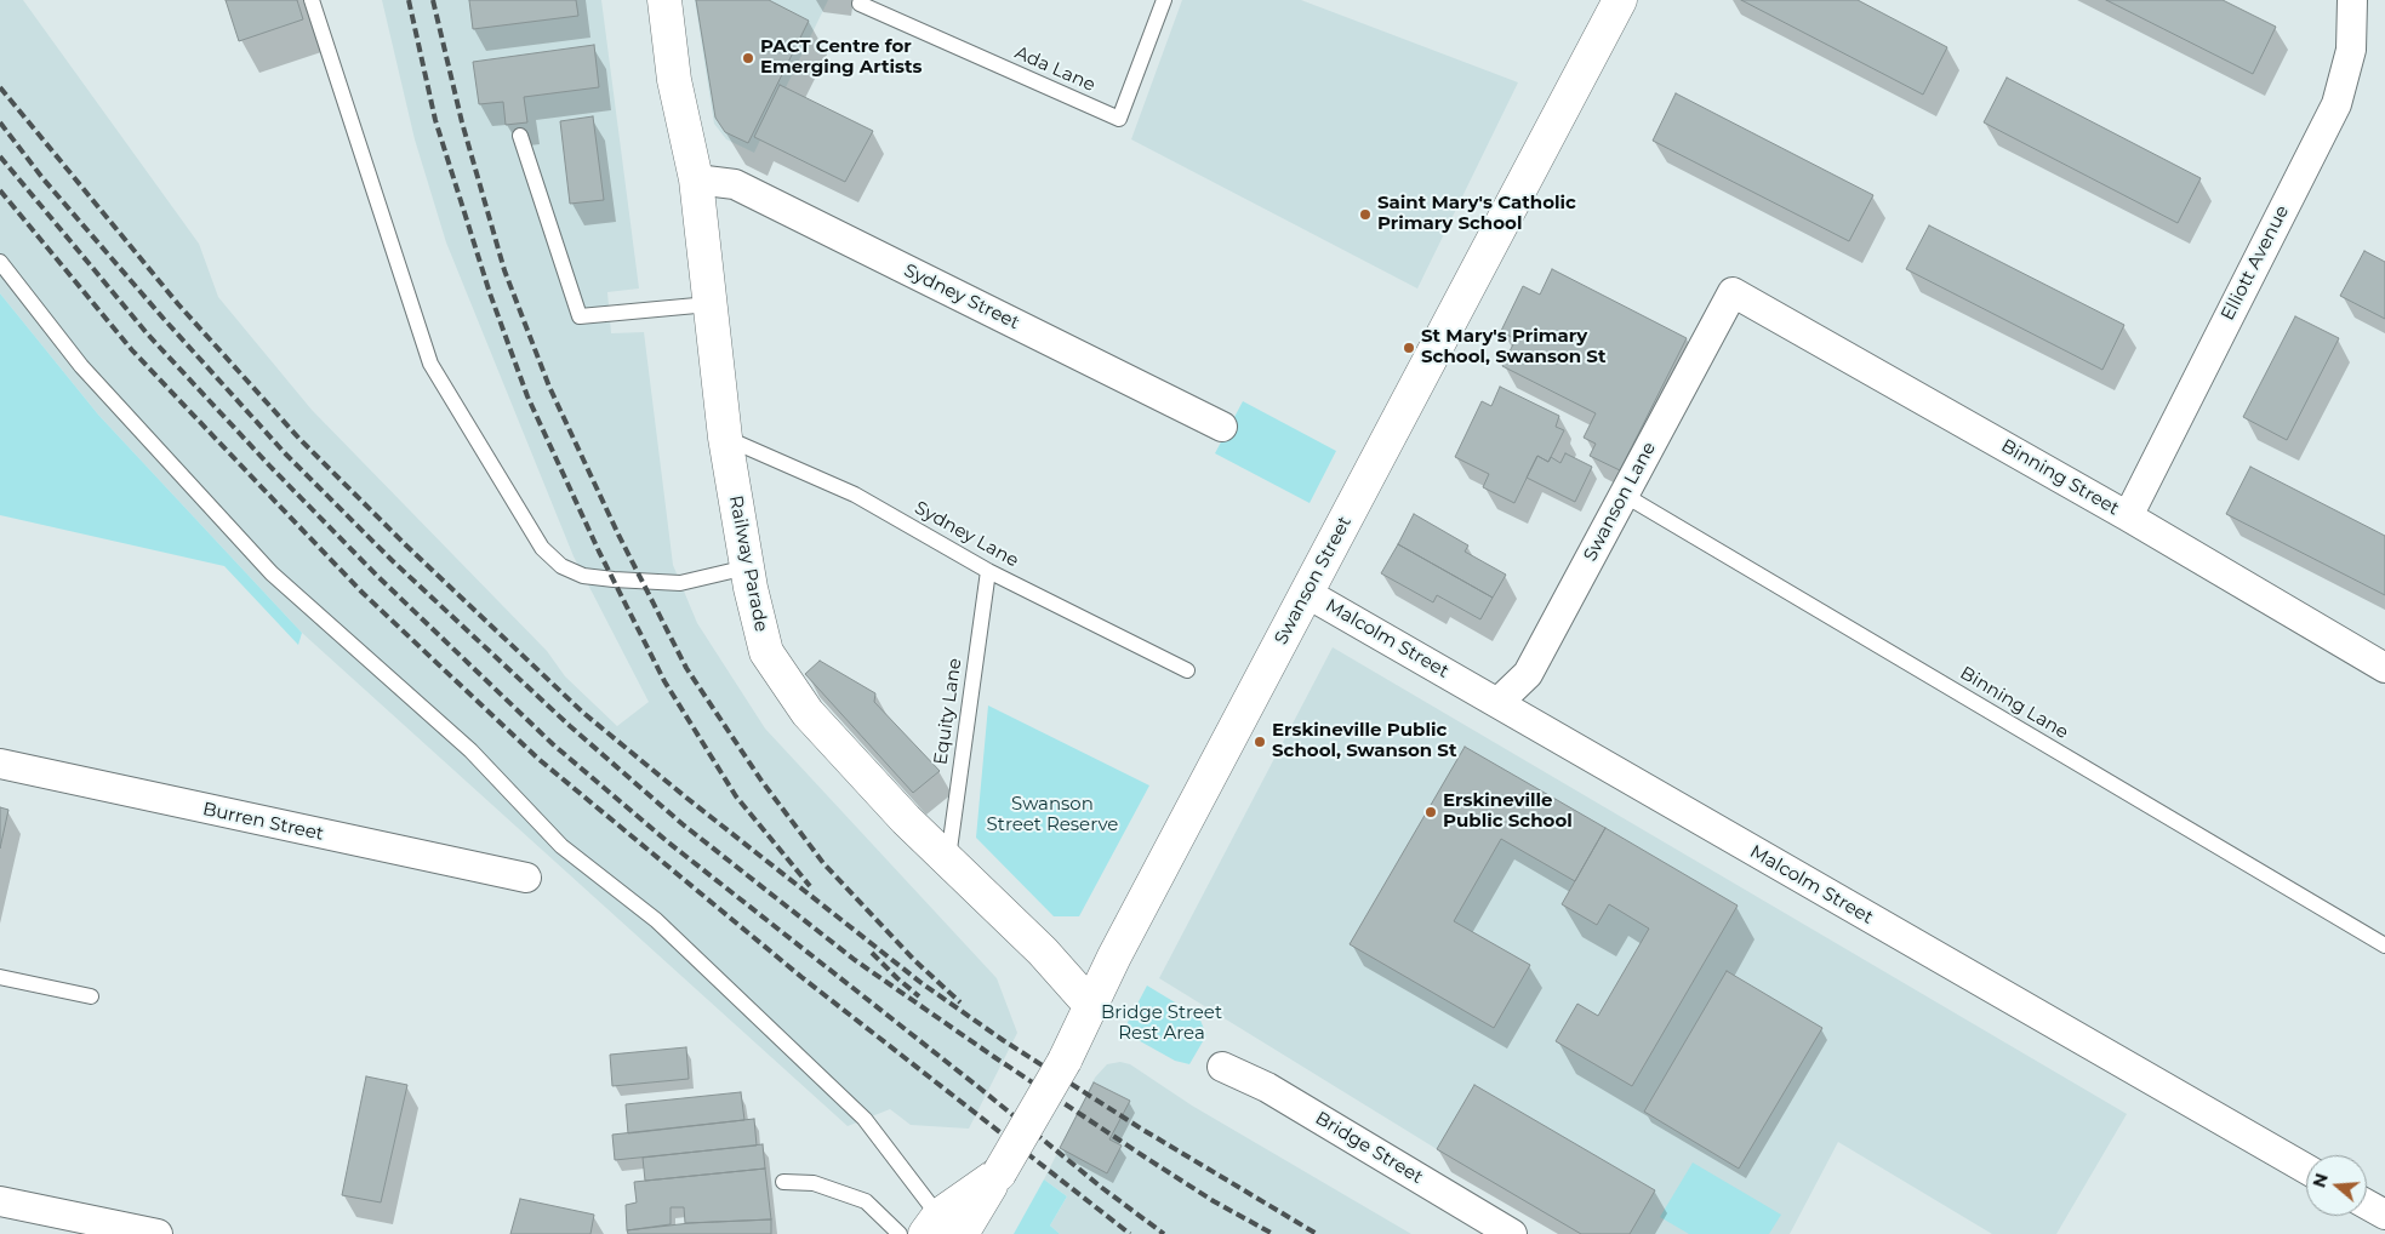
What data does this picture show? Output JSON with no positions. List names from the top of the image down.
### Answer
{
  "streets": {
    "main road": ["Railway Parade", "Swanson Street"],
    "street": [
      "Elliott Avenue",
      "Sydney Street",
      "Binning Street",
      "Swanson Lane",
      "Malcolm Street",
      "Burren Street",
      "Bridge Street"
    ],
    "lane": [
      "Ada Lane",
      "Sydney Lane",
      "Binning Lane",
      "Equity Lane"
    ]
  },
  "crossings": [
    ["Elliott Avenue", "Binning Street"],
    ["Sydney Street", "Railway Parade"],
    ["Binning Street", "Swanson Lane"],
    ["Swanson Lane", "Malcolm Street"],
    ["Swanson Lane", "Binning Lane"],
    ["Sydney Lane", "Railway Parade"],
    ["Sydney Lane", "Equity Lane"],
    ["Railway Parade", "Swanson Street"],
    ["Railway Parade", "Equity Lane"],
    ["Swanson Street", "Malcolm Street"]
  ],
  "parks": ["Swanson Street Reserve", "Bridge Street Rest Area"],
  "places": [
    "PACT Centre for Emerging Artists",
    "Saint Mary's Catholic Primary School",
    "St Mary's Primary School, Swanson St",
    "Erskineville Public School, Swanson St",
    "Erskineville Public School"
  ],
  "north": "left"
}
